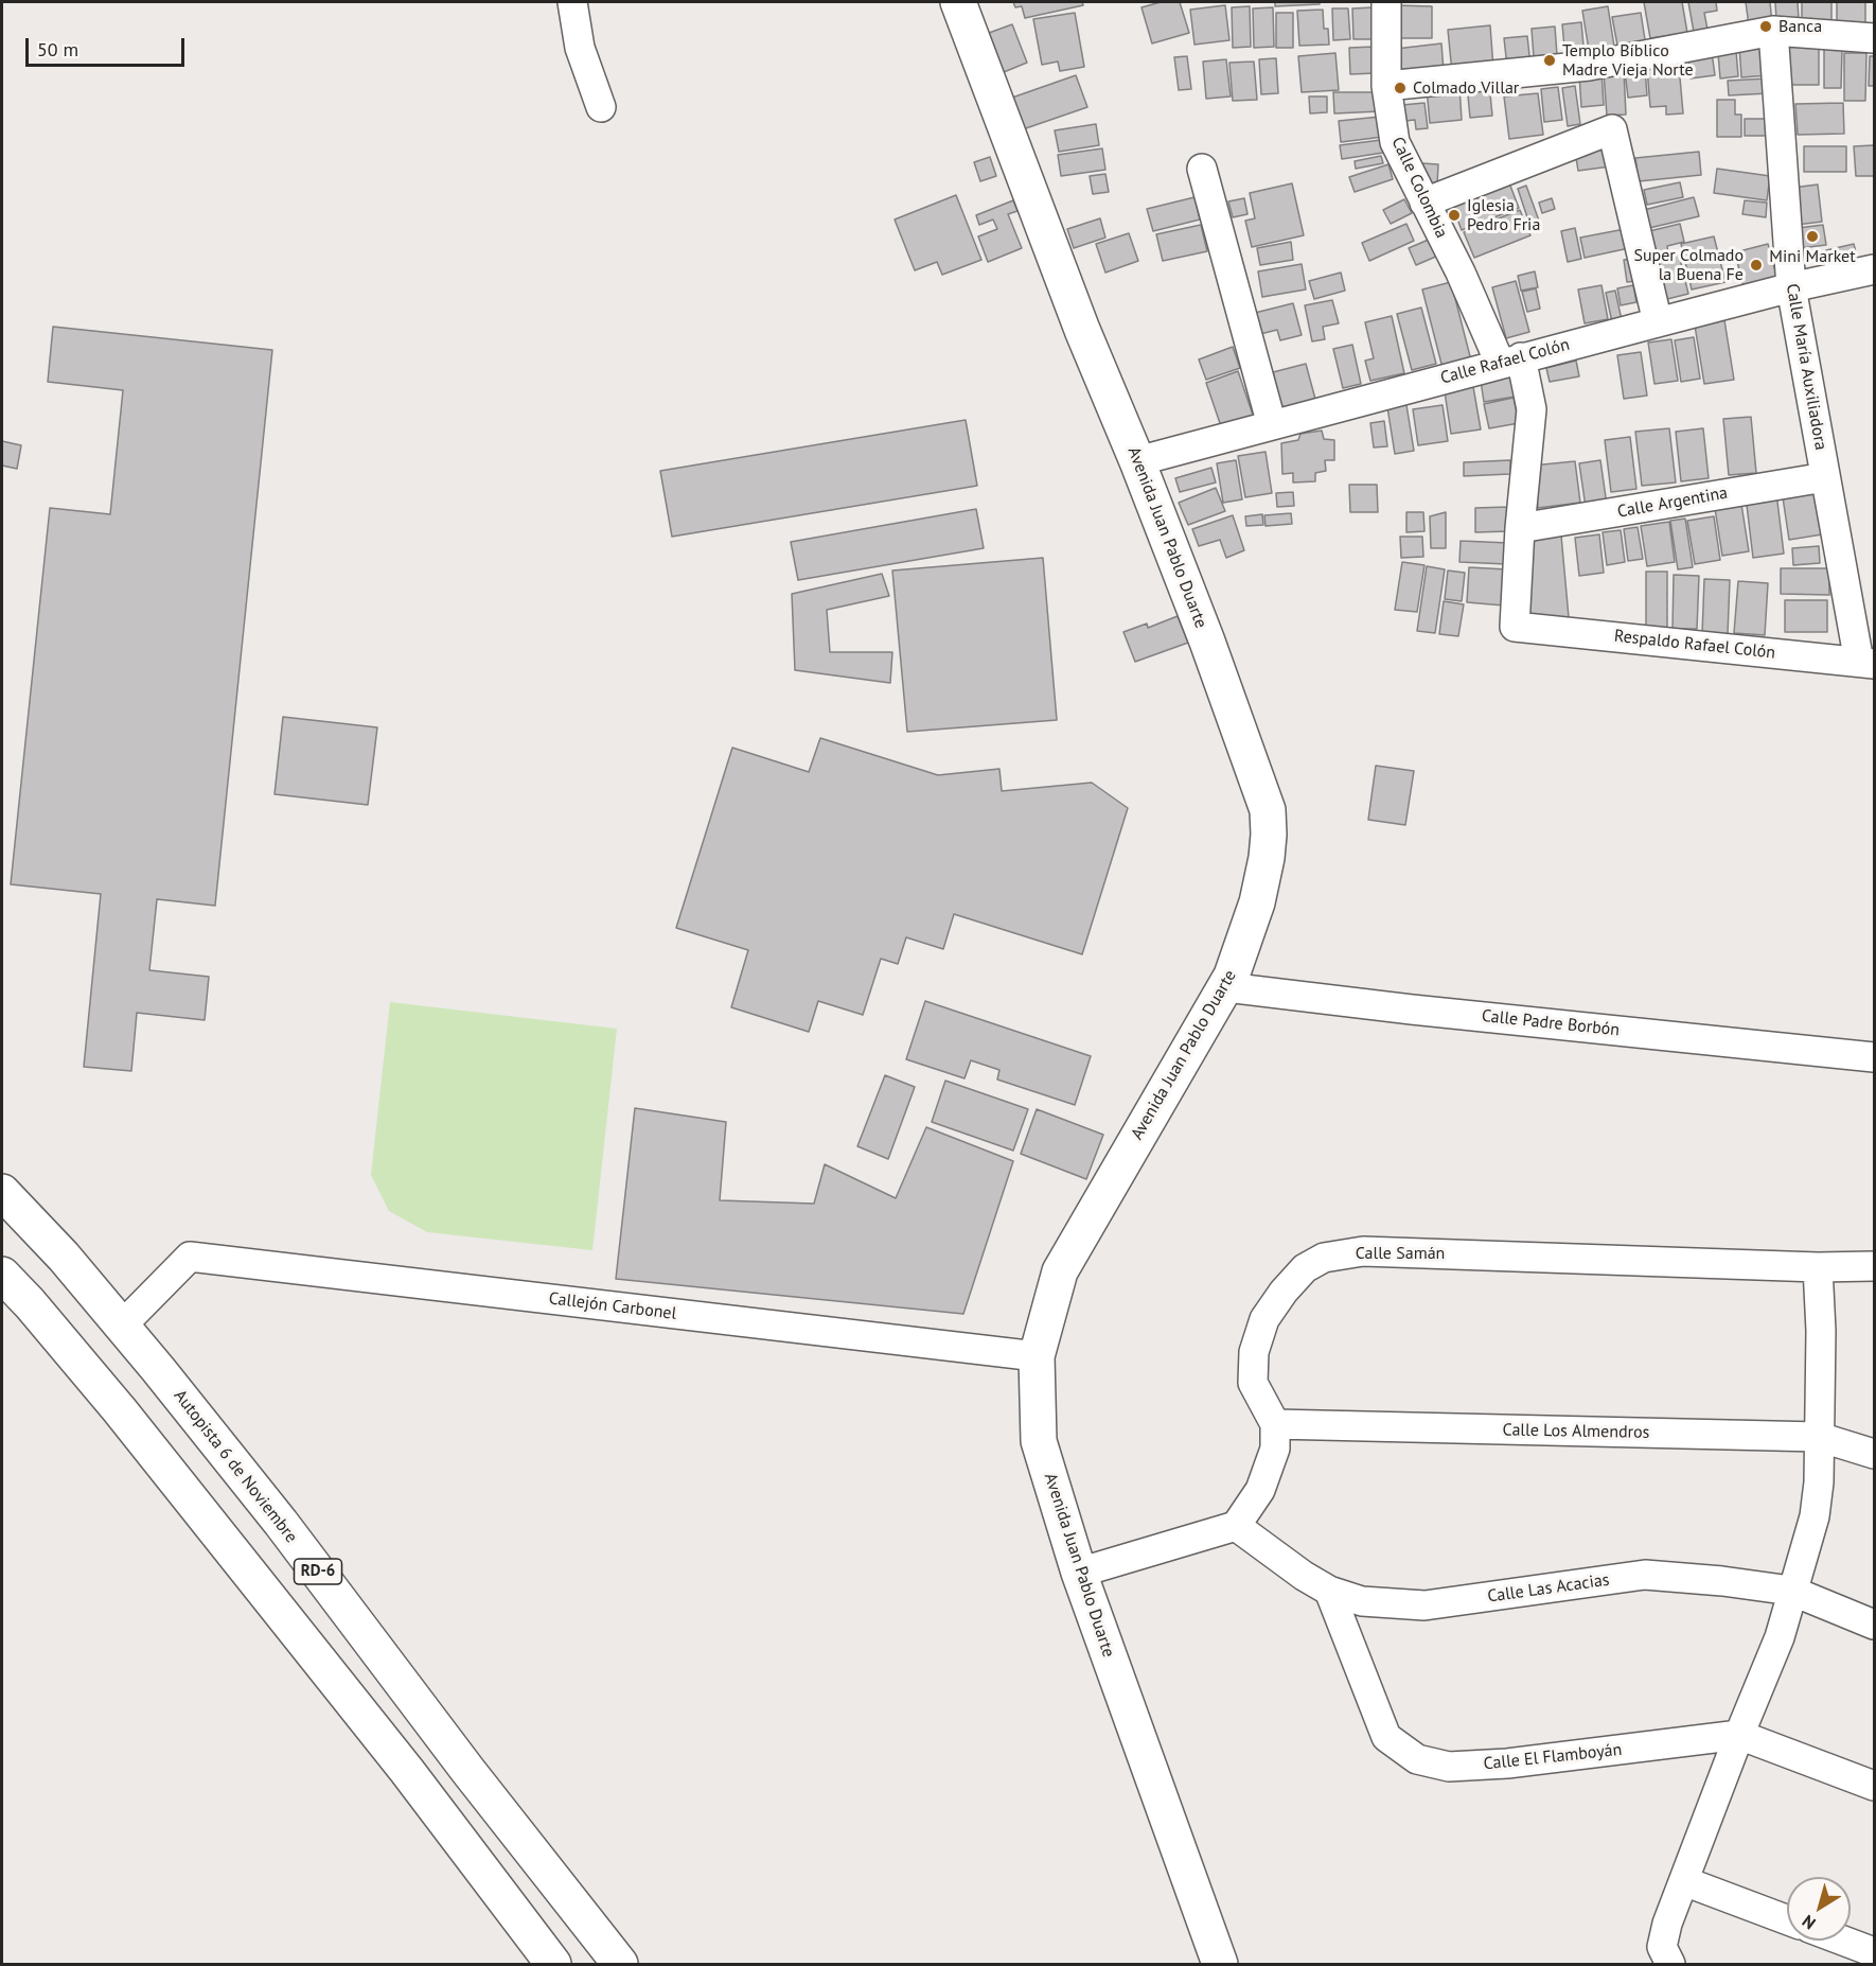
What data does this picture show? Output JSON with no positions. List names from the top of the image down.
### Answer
{
  "streets": {
    "main road": ["Avenida Juan Pablo Duarte", "Autopista 6 de Noviembre", "RD-6"],
    "street": [
      "Calle Colombia",
      "Calle Rafael Colón",
      "Calle María Auxiliadora",
      "Calle Argentina",
      "Respaldo Rafael Colón",
      "Calle Padre Borbón",
      "Calle Samán",
      "Callejón Carbonel",
      "Calle Los Almendros",
      "Calle Las Acacias",
      "Calle El Flamboyán"
    ]
  },
  "crossings": [
    ["Calle Colombia", "Calle Rafael Colón"],
    ["Calle Colombia", "Calle Argentina"],
    ["Calle Colombia", "Respaldo Rafael Colón"],
    ["Calle Rafael Colón", "Calle María Auxiliadora"],
    ["Calle Rafael Colón", "Avenida Juan Pablo Duarte"],
    ["Calle María Auxiliadora", "Calle Argentina"],
    ["Calle María Auxiliadora", "Respaldo Rafael Colón"],
    ["Avenida Juan Pablo Duarte", "Calle Padre Borbón"],
    ["Avenida Juan Pablo Duarte", "Callejón Carbonel"],
    ["Calle Samán", "Calle Los Almendros"],
    ["Callejón Carbonel", "Autopista 6 de Noviembre"],
    ["Calle Las Acacias", "Calle El Flamboyán"]
  ],
  "places": [
    "Banca",
    "Templo Bíblico Madre Vieja Norte",
    "Colmado Villar",
    "Iglesia Pedro Fria",
    "Mini Market",
    "Super Colmado la Buena Fe"
  ],
  "scale_bar": "50 m",
  "north": "bottom left"
}
